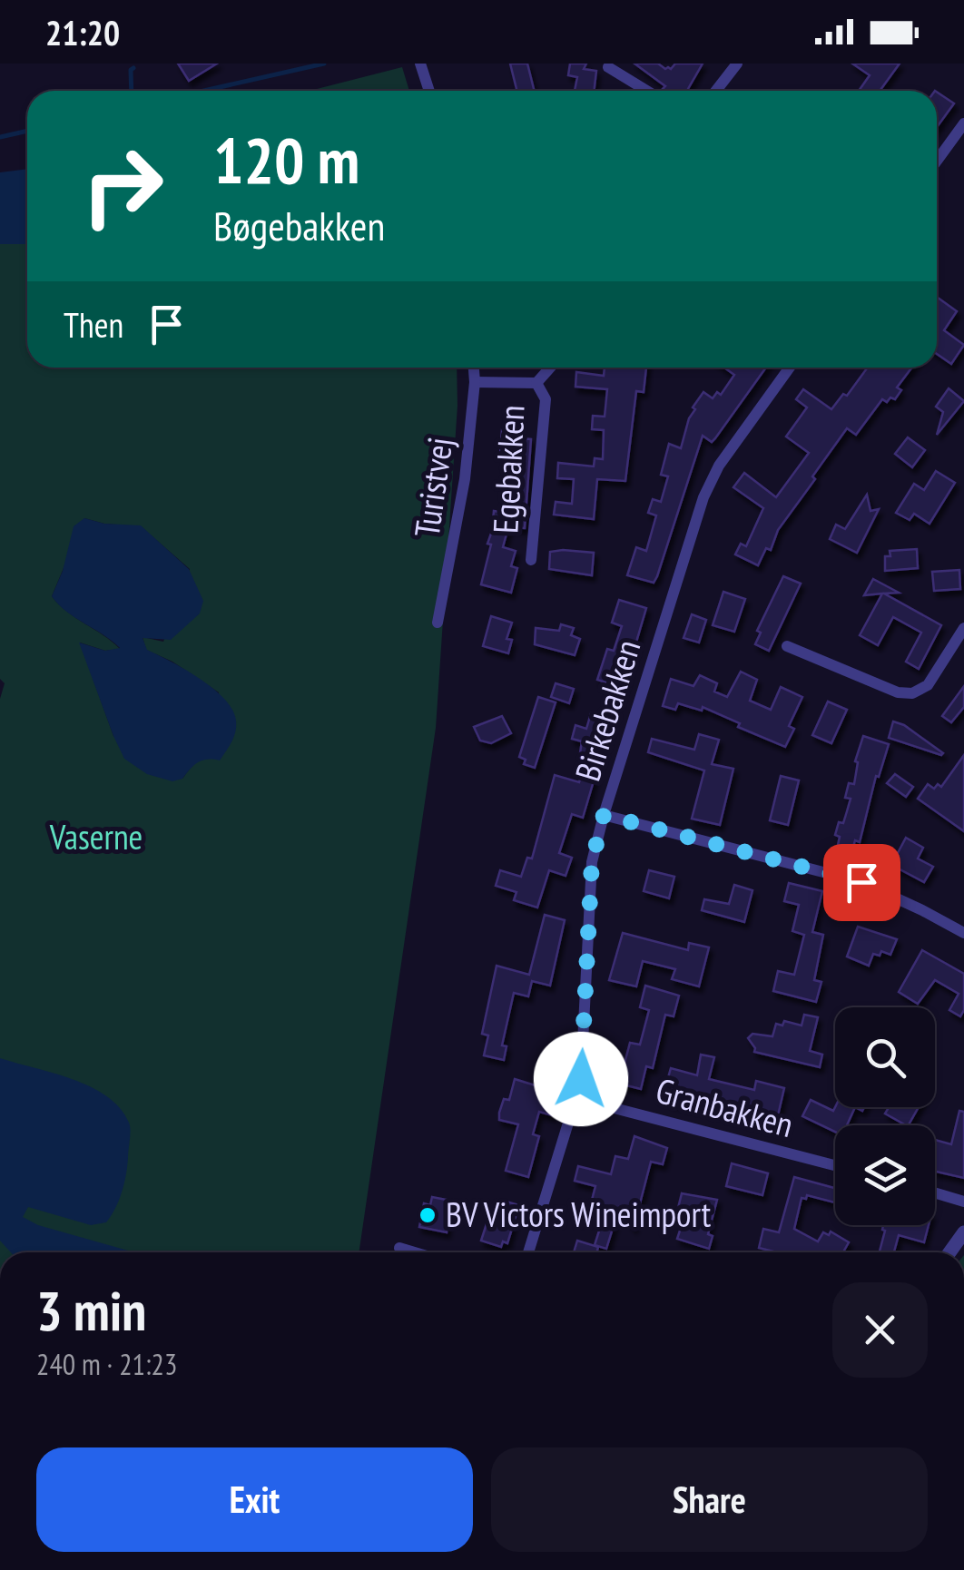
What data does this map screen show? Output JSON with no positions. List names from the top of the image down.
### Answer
{
  "streets": {
    "street": [
      "Egebakken",
      "Turistvej",
      "Birkebakken",
      "Granbakken"
    ]
  },
  "crossings": [
    ["Birkebakken", "Granbakken"]
  ],
  "parks": ["Vaserne"],
  "places": ["BV Victors Wineimport"],
  "page": {
    "status": "21:20",
    "turn": ["120 m", "Bøgebakken"],
    "then": "Then",
    "heading": ["3 min", "240 m · 21:23"],
    "buttons": ["Exit", "Share"]
  }
}
